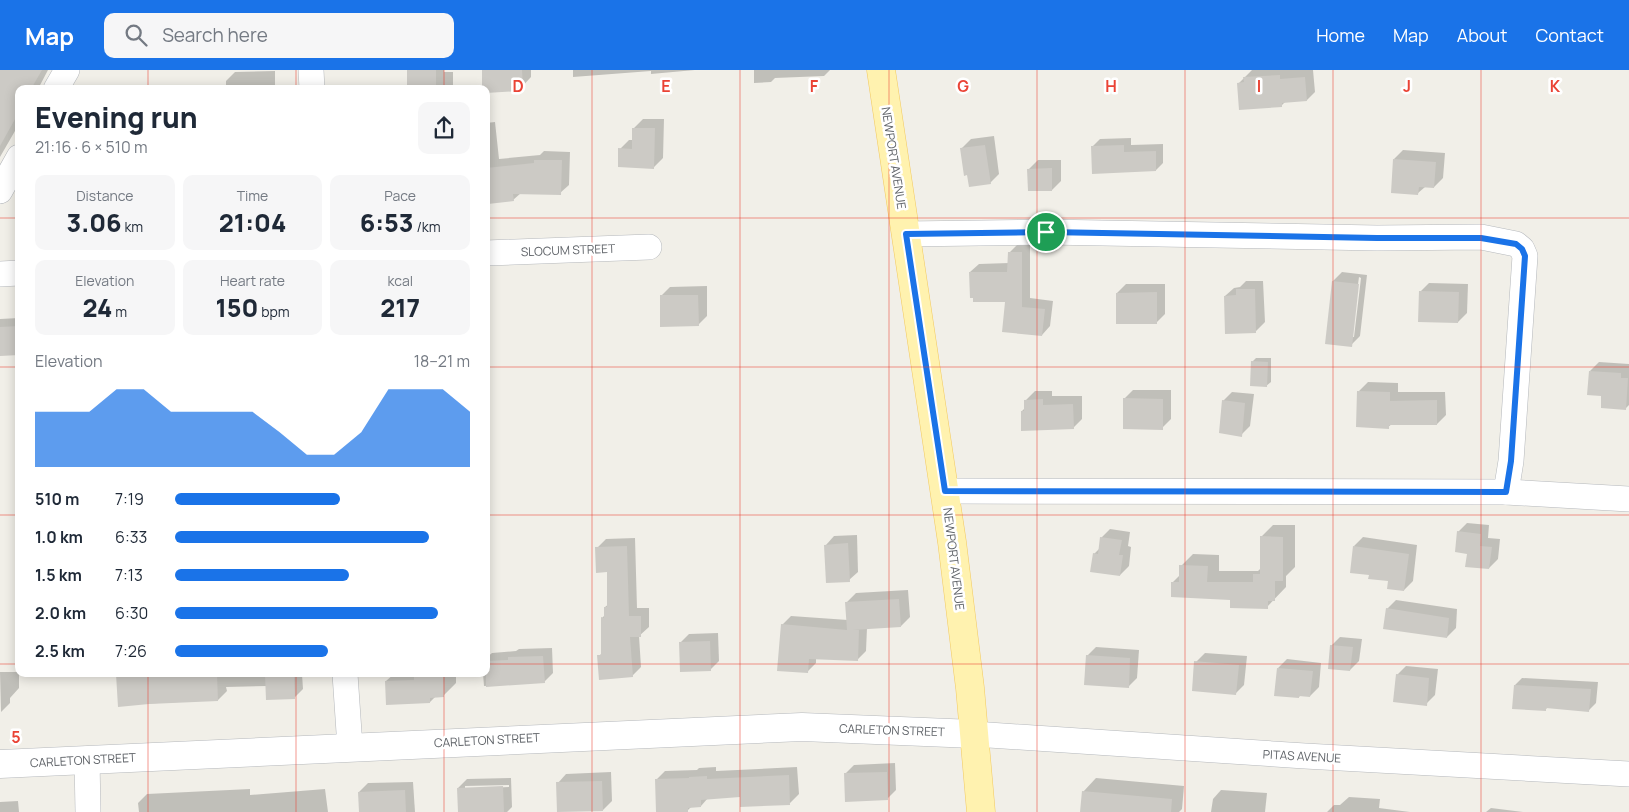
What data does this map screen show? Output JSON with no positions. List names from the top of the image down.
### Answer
{
  "streets": {
    "main road": ["NEWPORT AVENUE"],
    "street": ["SLOCUM STREET", "CARLETON STREET", "PITAS AVENUE"]
  },
  "crossings": [
    ["NEWPORT AVENUE", "CARLETON STREET"],
    ["NEWPORT AVENUE", "PITAS AVENUE"],
    ["CARLETON STREET", "PITAS AVENUE"]
  ],
  "page": {
    "header": "Map",
    "search": "Search here",
    "nav": [
      "Home",
      "Map",
      "About",
      "Contact"
    ],
    "heading": ["Evening run", "21:16 · 6 × 510 m"],
    "stats": [
      ["Distance", "3.06 km"],
      ["Time", "21:04"],
      ["Pace", "6:53 /km"],
      ["Elevation", "24 m"],
      ["Heart rate", "150 bpm"],
      ["kcal", "217"]
    ],
    "chart": ["Elevation", "18–21 m"],
    "list": [
      {
        "name": "510 m",
        "note": "7:19"
      },
      {
        "name": "1.0 km",
        "note": "6:33"
      },
      {
        "name": "1.5 km",
        "note": "7:13"
      },
      {
        "name": "2.0 km",
        "note": "6:30"
      },
      {
        "name": "2.5 km",
        "note": "7:26"
      }
    ]
  },
  "grid": {
    "columns": [
      "D",
      "E",
      "F",
      "G",
      "H",
      "I",
      "J",
      "K"
    ],
    "rows": ["5"]
  }
}
